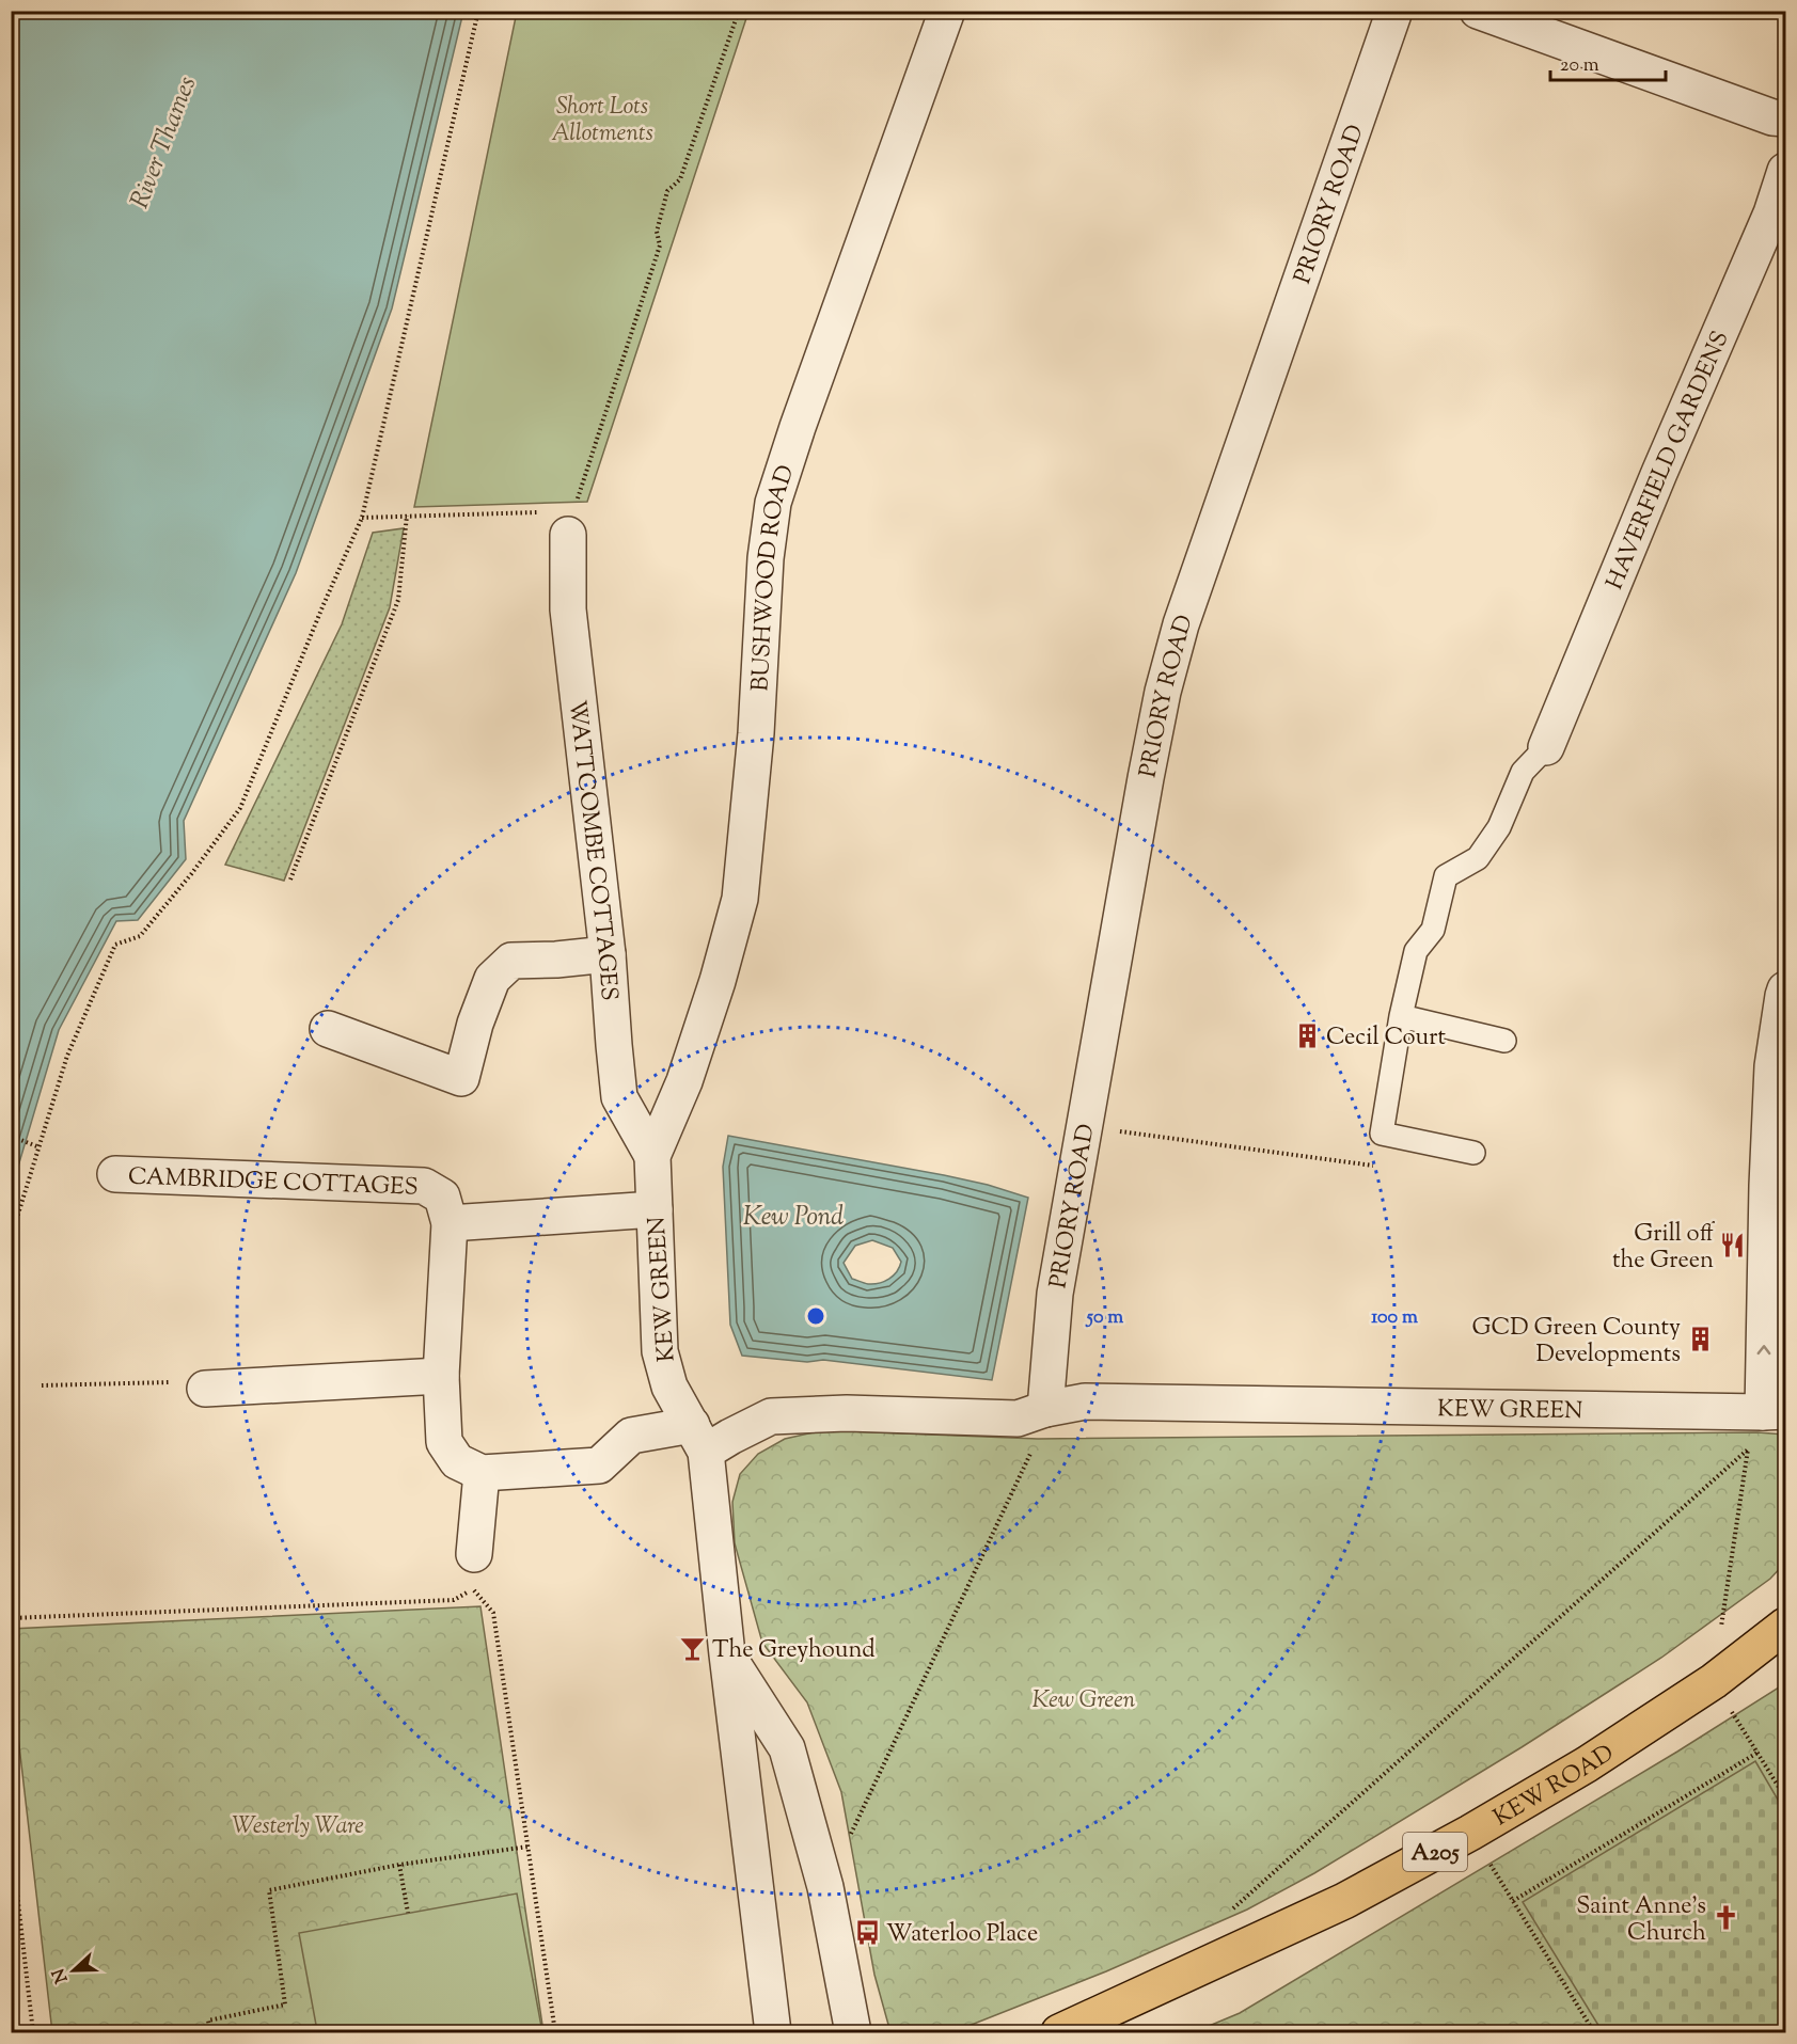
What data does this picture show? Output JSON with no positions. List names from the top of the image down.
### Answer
{
  "streets": {
    "highway": ["KEW ROAD", "A205"],
    "street": [
      "PRIORY ROAD",
      "HAVERFIELD GARDENS",
      "BUSHWOOD ROAD",
      "WATTCOMBE COTTAGES",
      "CAMBRIDGE COTTAGES",
      "KEW GREEN"
    ]
  },
  "crossings": [
    ["PRIORY ROAD", "KEW GREEN"],
    ["BUSHWOOD ROAD", "WATTCOMBE COTTAGES"],
    ["BUSHWOOD ROAD", "KEW GREEN"],
    ["WATTCOMBE COTTAGES", "KEW GREEN"]
  ],
  "water": ["River Thames", "Kew Pond"],
  "parks": ["Short Lots Allotments", "Kew Green", "Westerly Ware"],
  "places": {
    "building": ["Cecil Court", "GCD Green County Developments"],
    "restaurant": ["Grill off the Green"],
    "bar": ["The Greyhound"],
    "church": ["Saint Anne's Church"],
    "bus stop": ["Waterloo Place"]
  },
  "scale_bar": "20 m",
  "north": "left",
  "rings": ["50 m", "100 m"]
}
